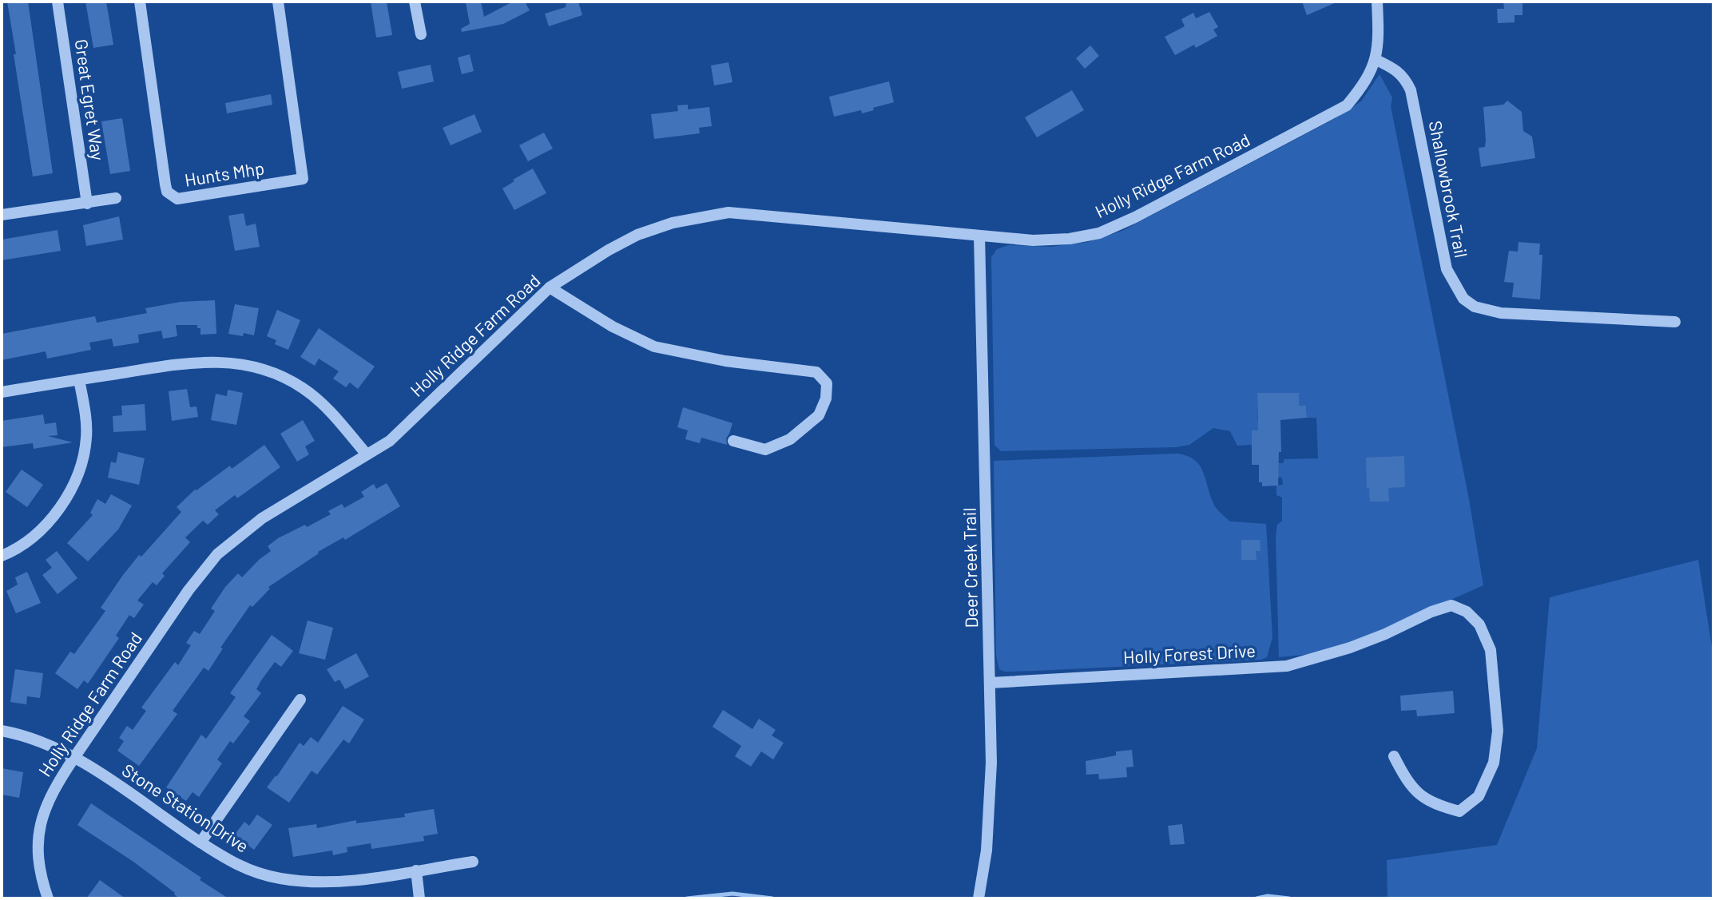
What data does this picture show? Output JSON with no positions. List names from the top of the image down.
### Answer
{
  "streets": {
    "street": [
      "Great Egret Way",
      "Hunts Mhp",
      "Holly Ridge Farm Road",
      "Shallowbrook Trail",
      "Deer Creek Trail",
      "Holly Forest Drive",
      "Stone Station Drive"
    ]
  },
  "crossings": [
    ["Holly Ridge Farm Road", "Shallowbrook Trail"],
    ["Holly Ridge Farm Road", "Deer Creek Trail"],
    ["Holly Ridge Farm Road", "Stone Station Drive"],
    ["Deer Creek Trail", "Holly Forest Drive"]
  ]
}
